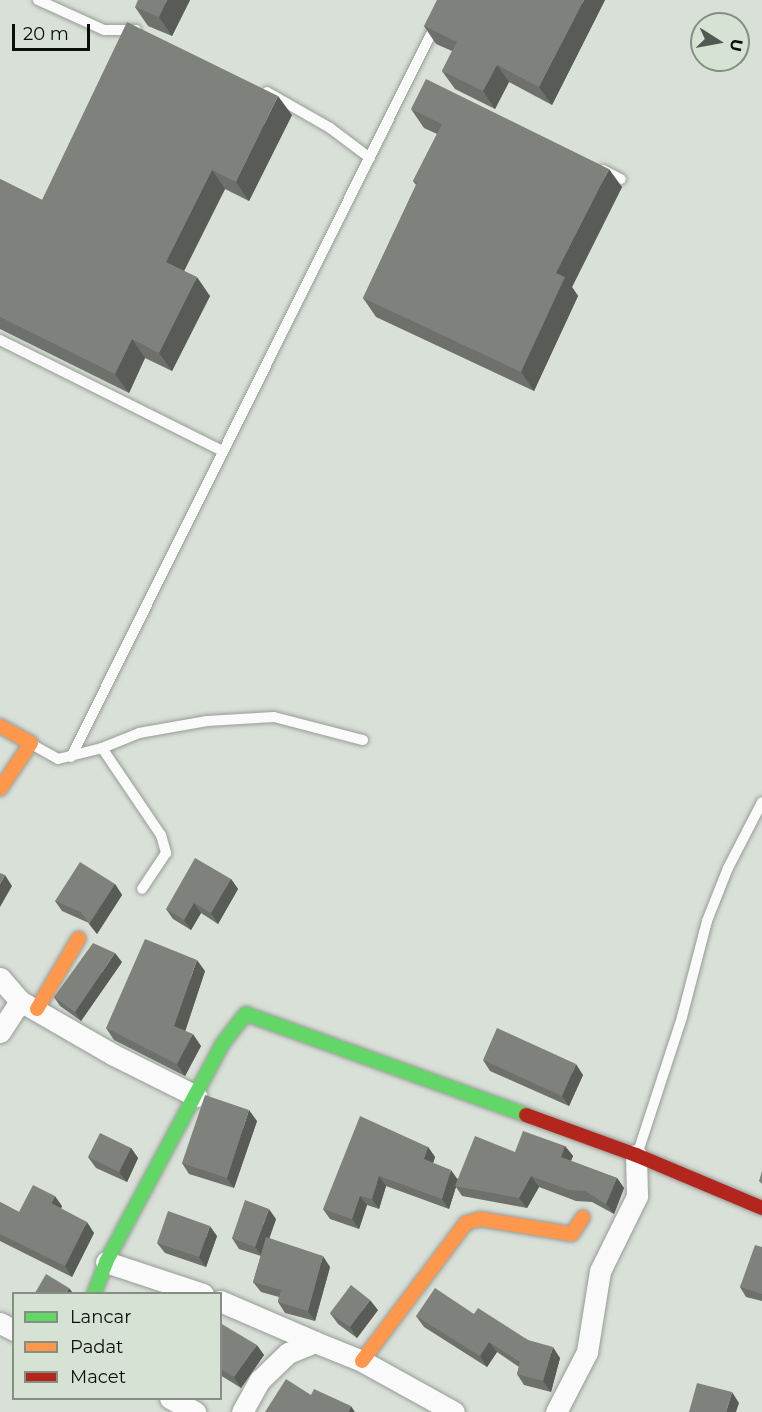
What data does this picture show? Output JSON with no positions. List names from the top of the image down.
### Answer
{
  "legend": ["Lancar", "Padat", "Macet"],
  "scale_bar": "20 m",
  "north": "right"
}
